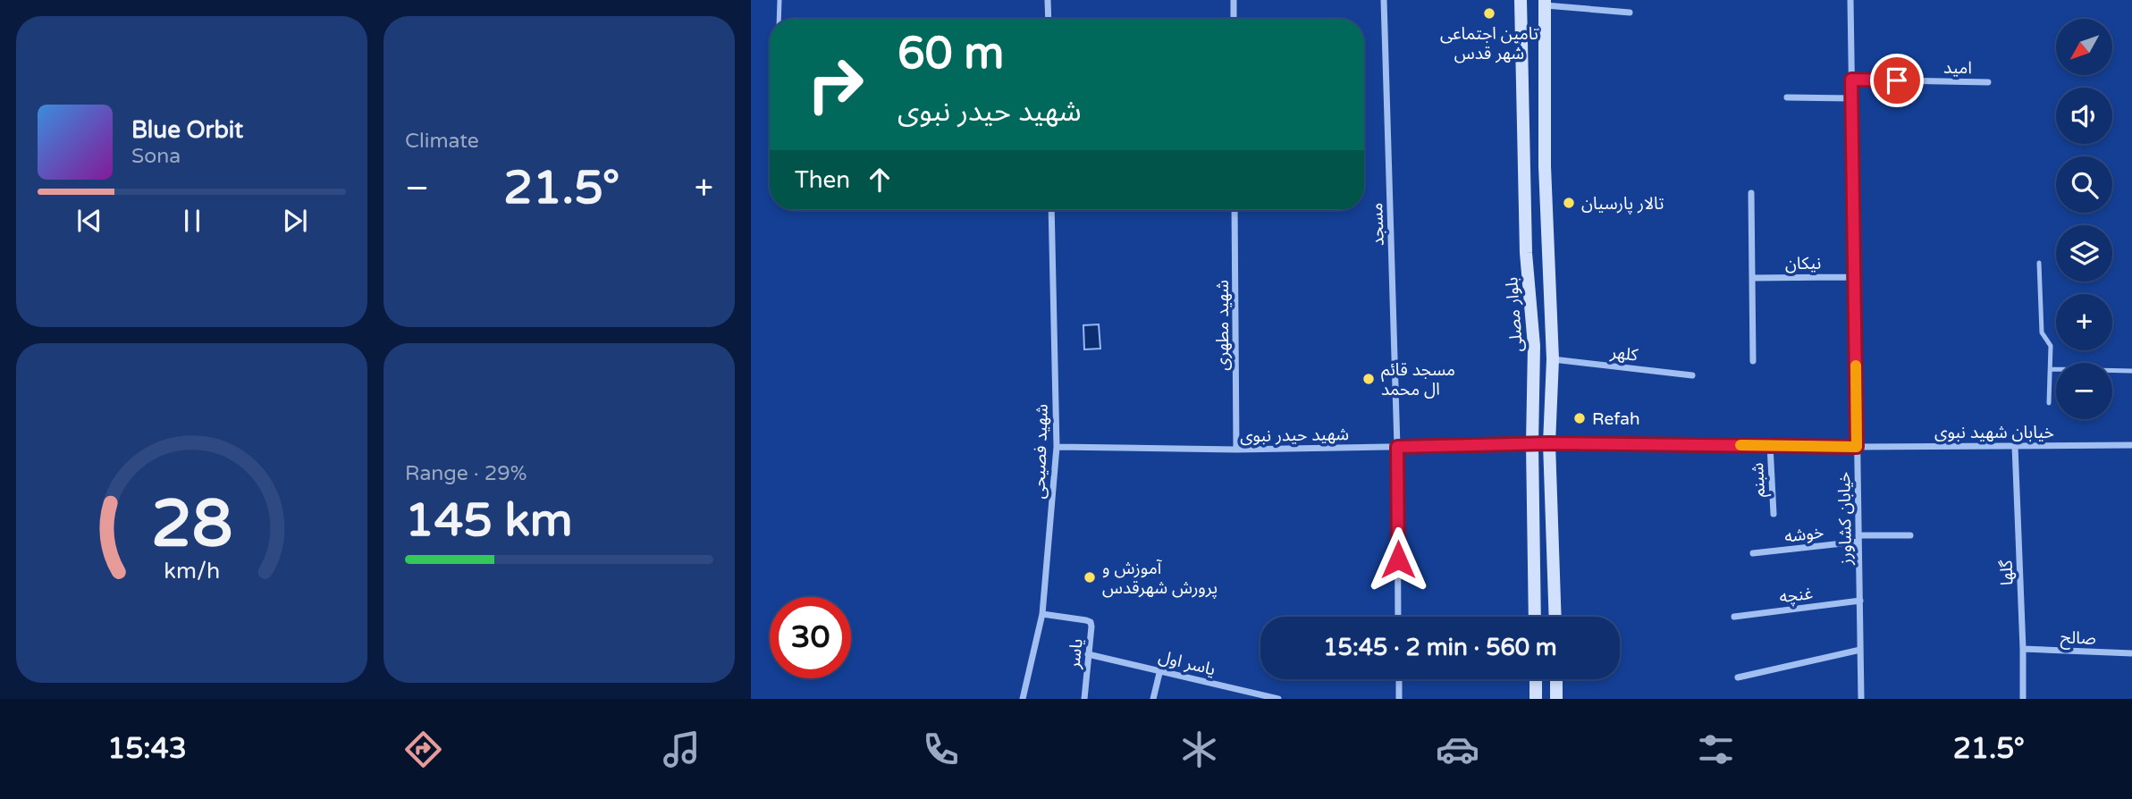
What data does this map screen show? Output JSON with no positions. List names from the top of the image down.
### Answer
{
  "streets": {
    "main road": ["بلوار مصلی"],
    "street": [
      "امید",
      "مسجد",
      "نیکان",
      "شهید مطهری",
      "کلهر",
      "خیابان شهید نبوی",
      "شهید حیدر نبوی",
      "شهید فصیحی",
      "شبنم",
      "خیابان کشاورز",
      "خوشه",
      "گلها",
      "غنچه",
      "صالح",
      "یاسر",
      "یاسر اول"
    ]
  },
  "crossings": [
    ["امید", "خیابان کشاورز"],
    ["مسجد", "شهید حیدر نبوی"],
    ["نیکان", "خیابان کشاورز"],
    ["بلوار مصلی", "شهید حیدر نبوی"],
    ["شهید مطهری", "شهید حیدر نبوی"],
    ["خیابان شهید نبوی", "شبنم"],
    ["خیابان شهید نبوی", "خیابان کشاورز"],
    ["خیابان شهید نبوی", "گلها"],
    ["شهید حیدر نبوی", "شهید فصیحی"],
    ["شهید فصیحی", "یاسر"],
    ["خیابان کشاورز", "خوشه"],
    ["خیابان کشاورز", "غنچه"],
    ["گلها", "صالح"],
    ["یاسر", "یاسر اول"]
  ],
  "places": [
    "تامین اجتماعی شهر قدس",
    "تالار پارسیان",
    "مسجد قائم ال محمد",
    "Refah",
    "آموزش و پرورش شهرقدس"
  ],
  "north": "bottom left",
  "page": {
    "tile": [
      "Climate",
      ["Range · 29%", "145 km"]
    ],
    "map_buttons": ["+", "−"],
    "turn": ["60 m", "شهید حیدر نبوی"],
    "song": ["Blue Orbit", "Sona"],
    "then": "Then",
    "heat": ["−", "21.5°", "+"],
    "limit": "30",
    "trip": "15:45 · 2 min · 560 m",
    "tabs": ["15:43", "21.5°"],
    "gauge": ["28", "km/h"]
  }
}
